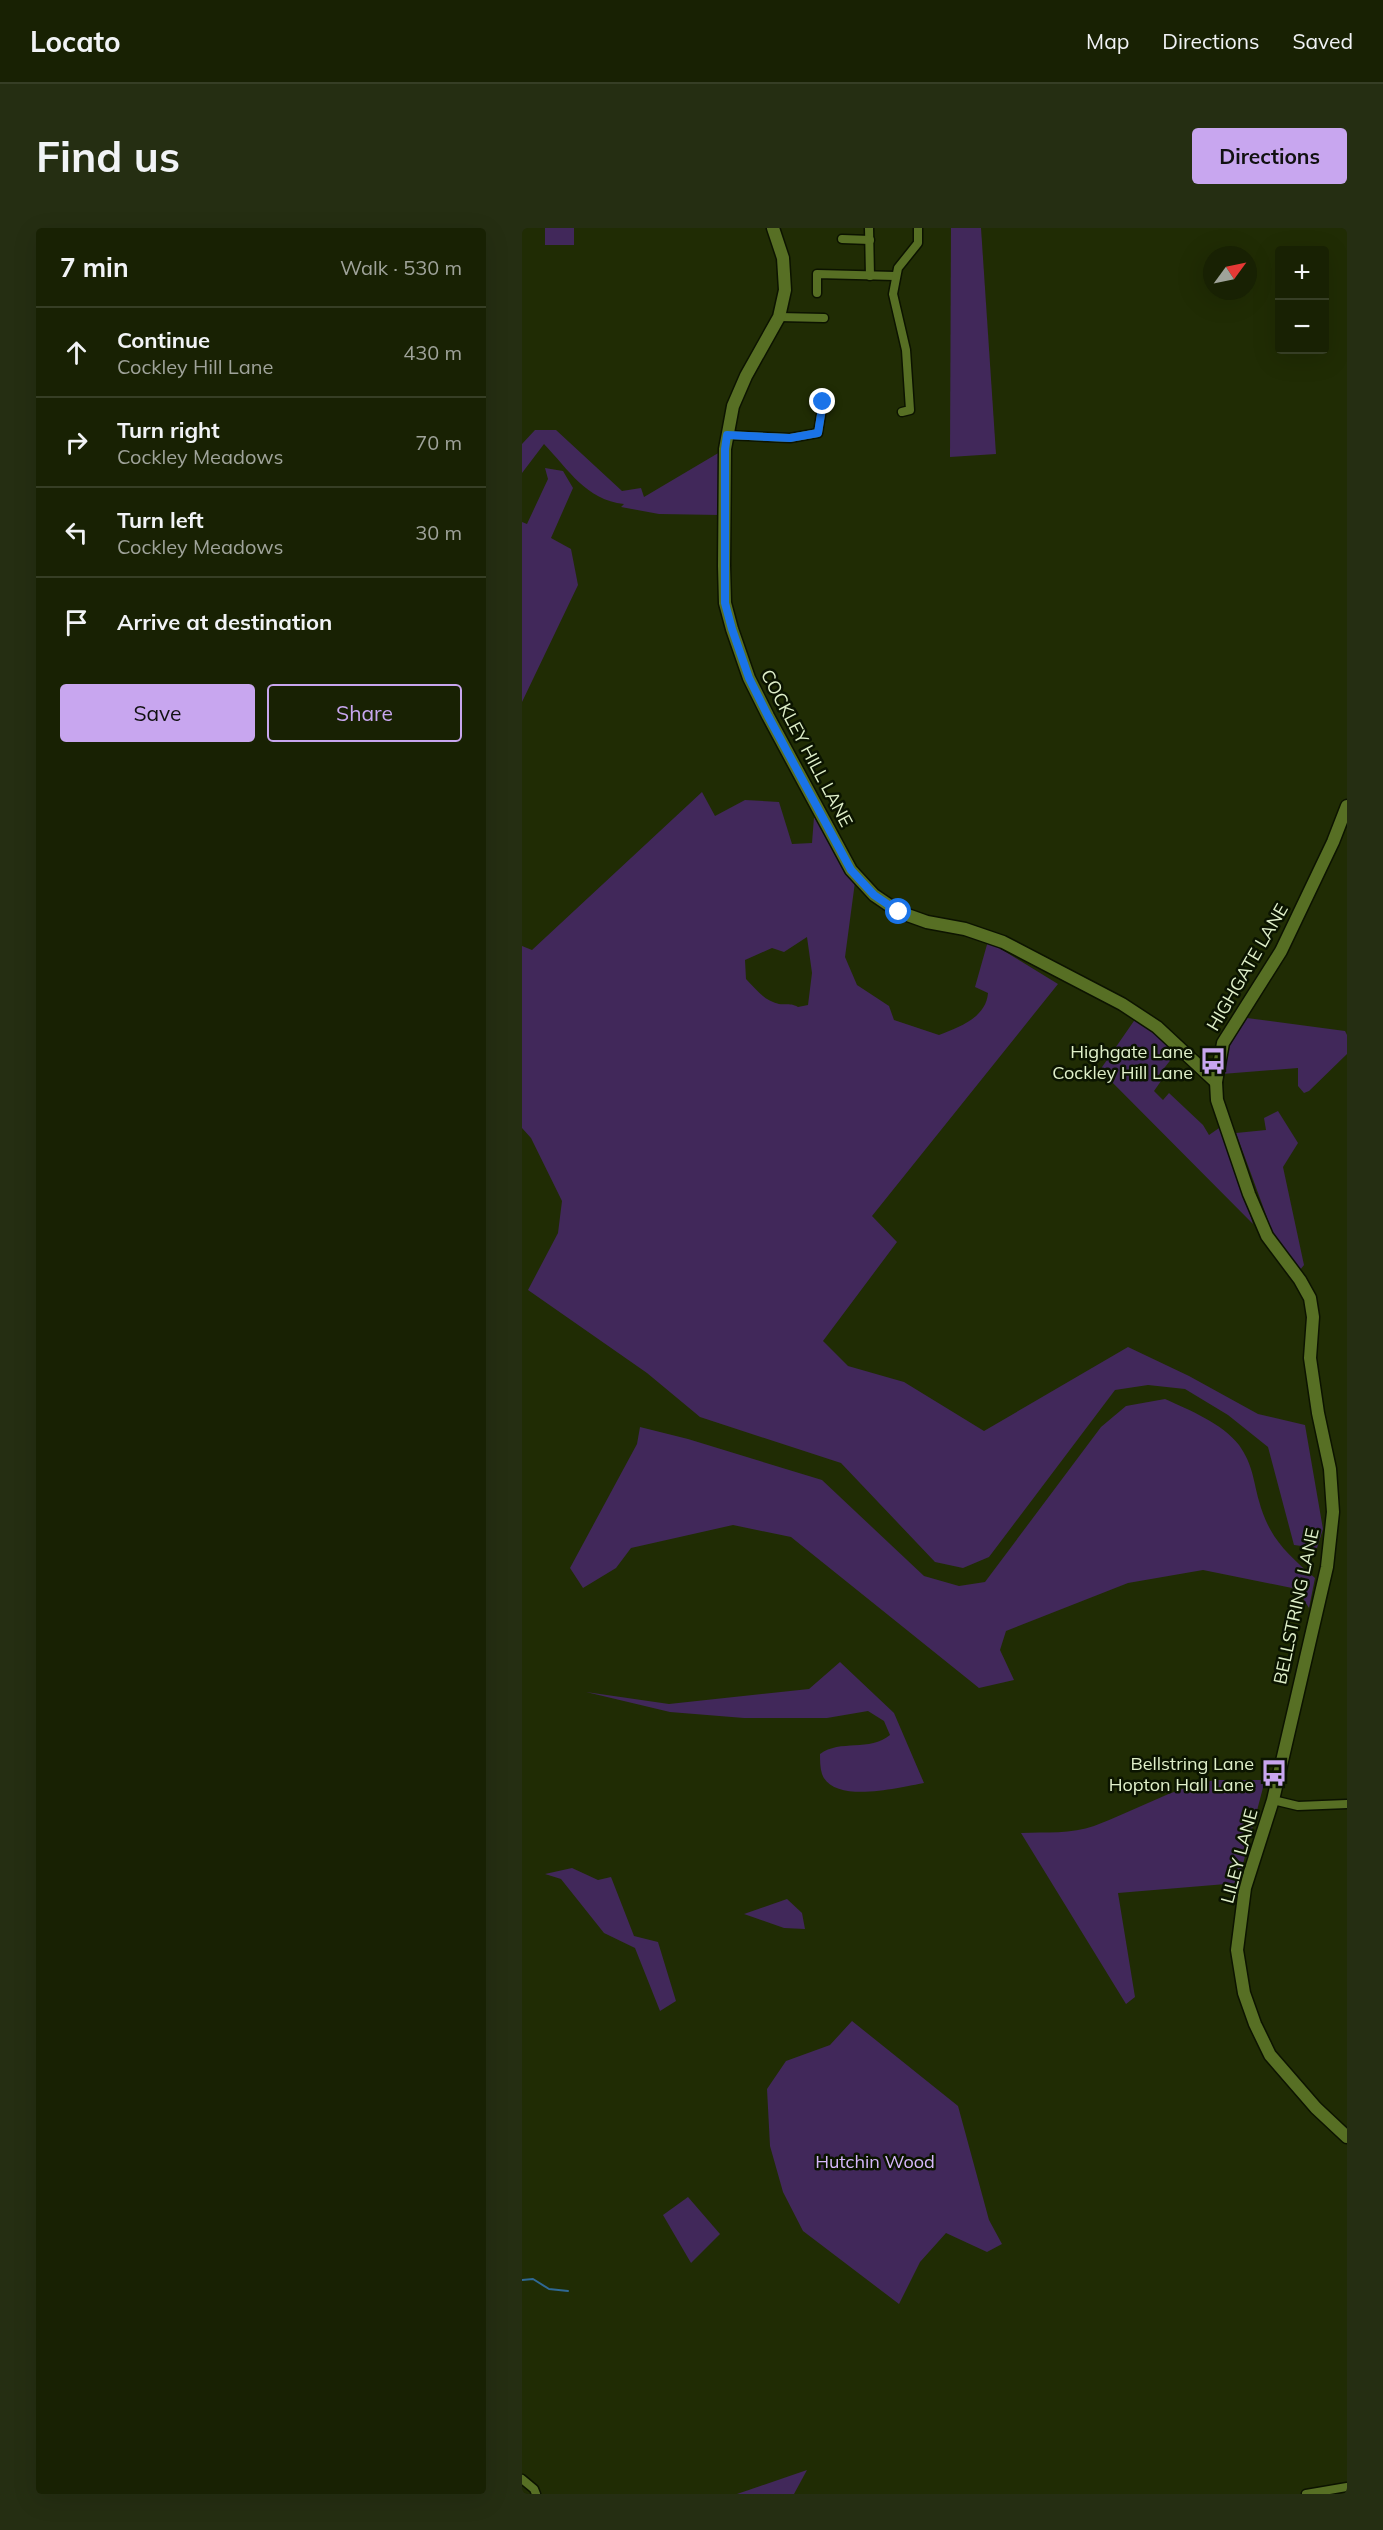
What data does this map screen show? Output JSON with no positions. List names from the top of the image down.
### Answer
{
  "streets": {
    "main road": [
      "COCKLEY HILL LANE",
      "HIGHGATE LANE",
      "BELLSTRING LANE",
      "LILEY LANE"
    ]
  },
  "crossings": [
    ["COCKLEY HILL LANE", "HIGHGATE LANE"],
    ["COCKLEY HILL LANE", "BELLSTRING LANE"],
    ["HIGHGATE LANE", "BELLSTRING LANE"],
    ["BELLSTRING LANE", "LILEY LANE"]
  ],
  "parks": ["Hutchin Wood"],
  "places": {
    "bus stop": ["Highgate Lane Cockley Hill Lane", "Bellstring Lane Hopton Hall Lane"]
  },
  "north": "top right",
  "page": {
    "header": "Locato",
    "nav": ["Map", "Directions", "Saved"],
    "buttons": [
      "Directions",
      ["Save", "Share"]
    ],
    "title": "Find us",
    "heading": ["7 min", "Walk · 530 m"],
    "map_buttons": ["+", "−"],
    "list": [
      ["Continue", "Cockley Hill Lane", "430 m"],
      ["Turn right", "Cockley Meadows", "70 m"],
      ["Turn left", "Cockley Meadows", "30 m"],
      "Arrive at destination"
    ]
  }
}
